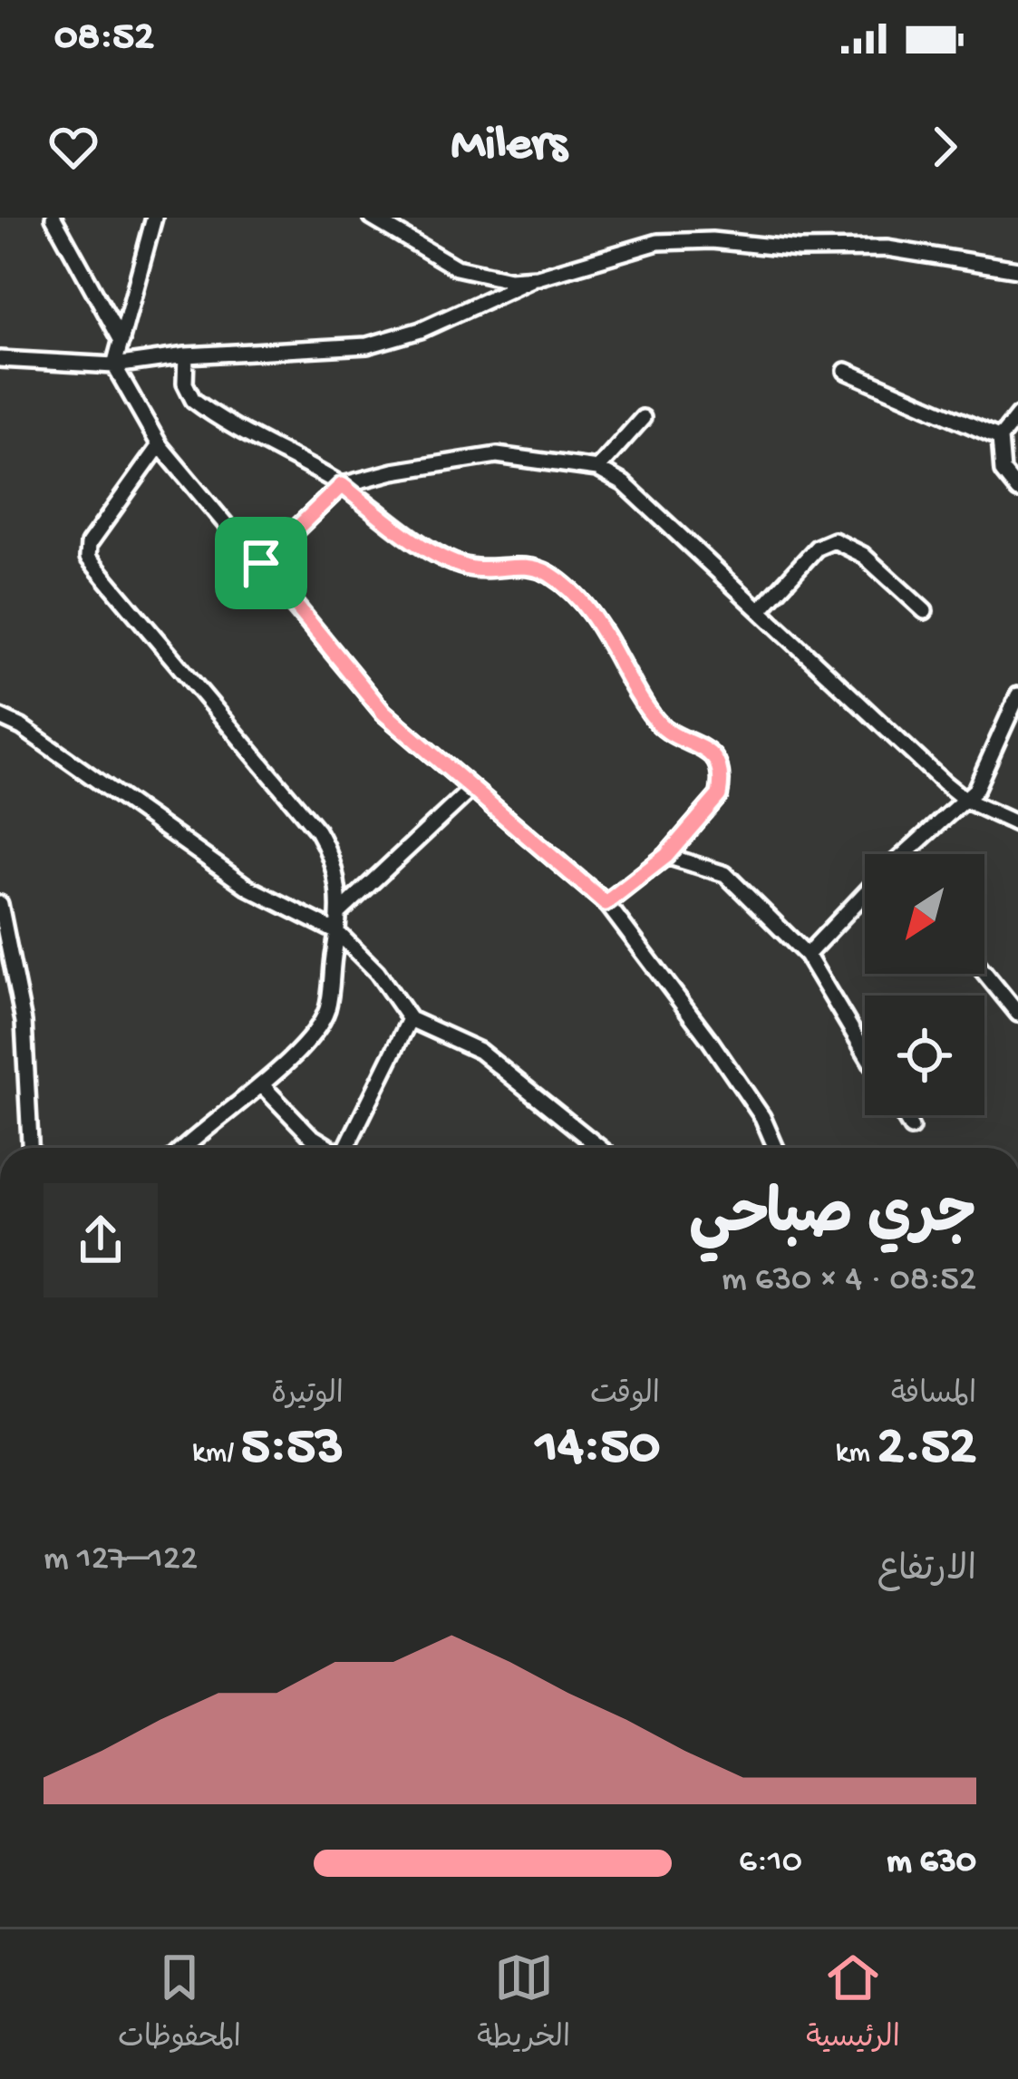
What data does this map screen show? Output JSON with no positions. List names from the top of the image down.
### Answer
{
  "north": "bottom left",
  "page": {
    "status": "08:52",
    "header": "Milers",
    "heading": ["جري صباحي", "08:52 · 4 × 630 m"],
    "stats": [
      ["المسافة", "2.52 km"],
      ["الوقت", "14:50"],
      ["الوتيرة", "5:53 /km"]
    ],
    "chart": ["الارتفاع", "122–127 m"],
    "list": [
      {
        "name": "630 m",
        "note": "6:10"
      }
    ],
    "tabs": ["الرئيسية", "الخريطة", "المحفوظات"]
  }
}
